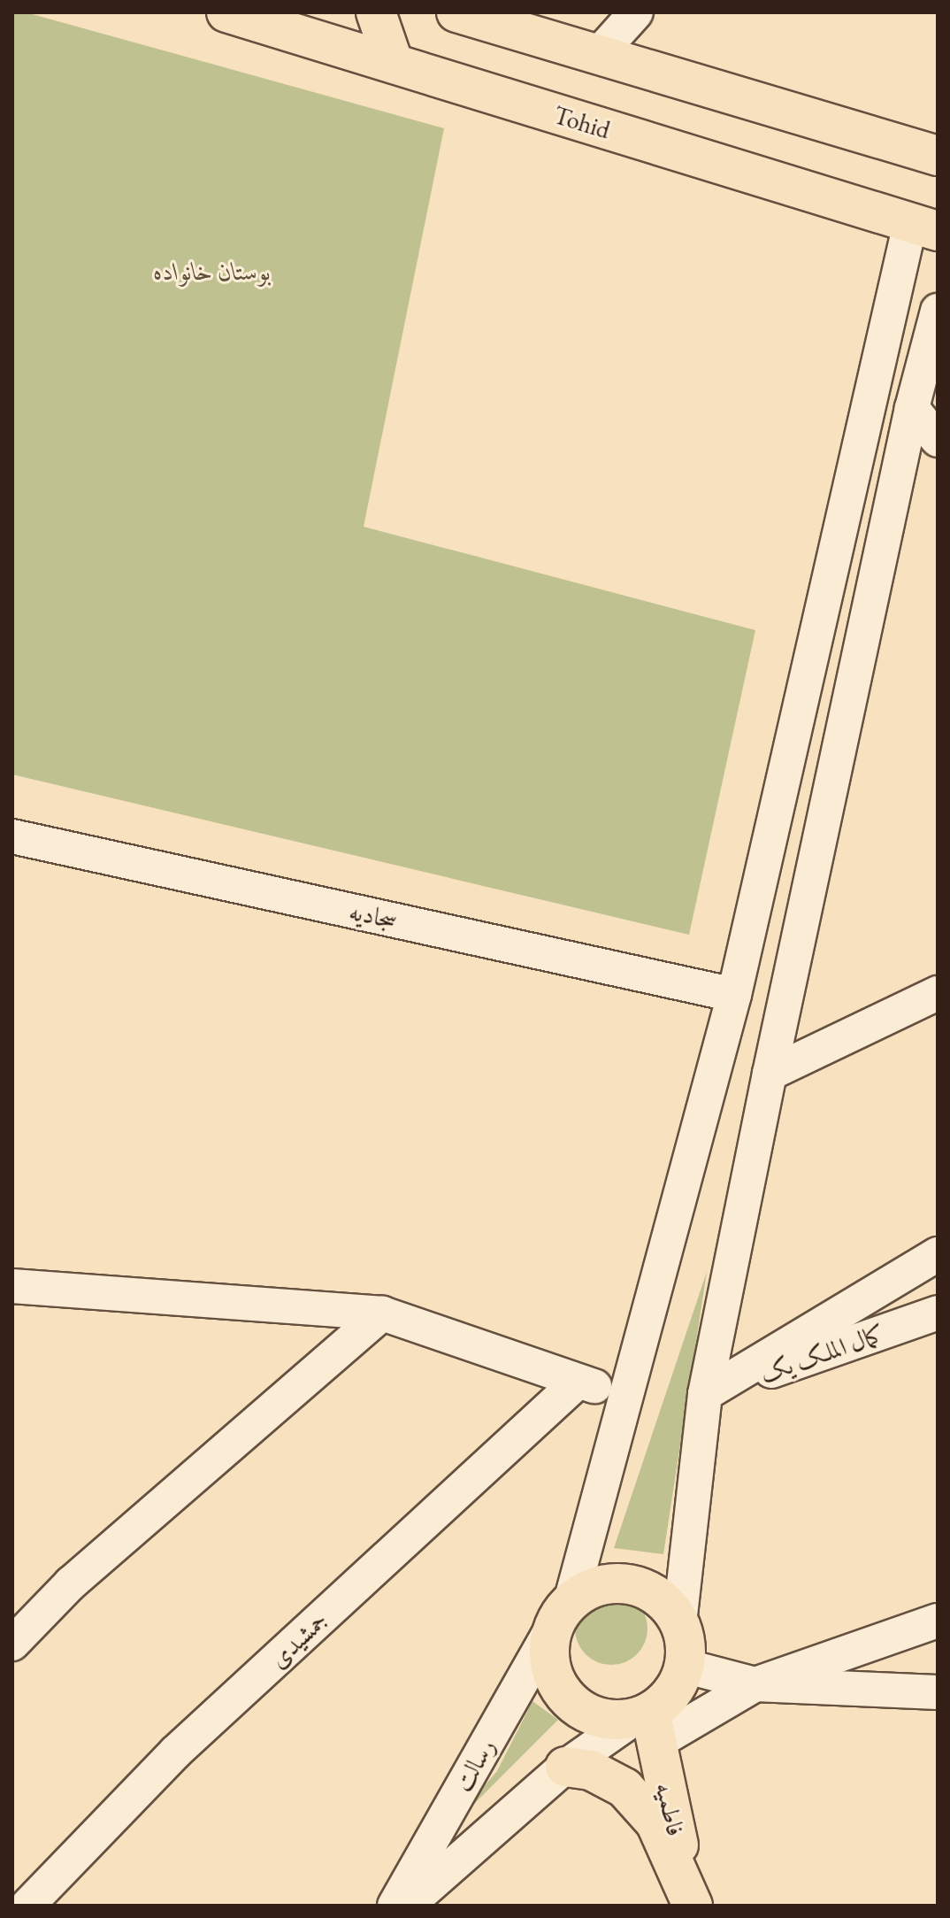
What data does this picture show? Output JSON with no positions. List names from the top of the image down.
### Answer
{
  "streets": {
    "main road": ["Tohid", "فاطمیه"],
    "street": [
      "سجادیه",
      "کمال الملک یک",
      "جمشیدی",
      "رسالت"
    ]
  },
  "crossings": [
    ["Tohid", "رسالت"],
    ["سجادیه", "رسالت"],
    ["رسالت", "فاطمیه"]
  ],
  "parks": ["بوستان خانواده"]
}
